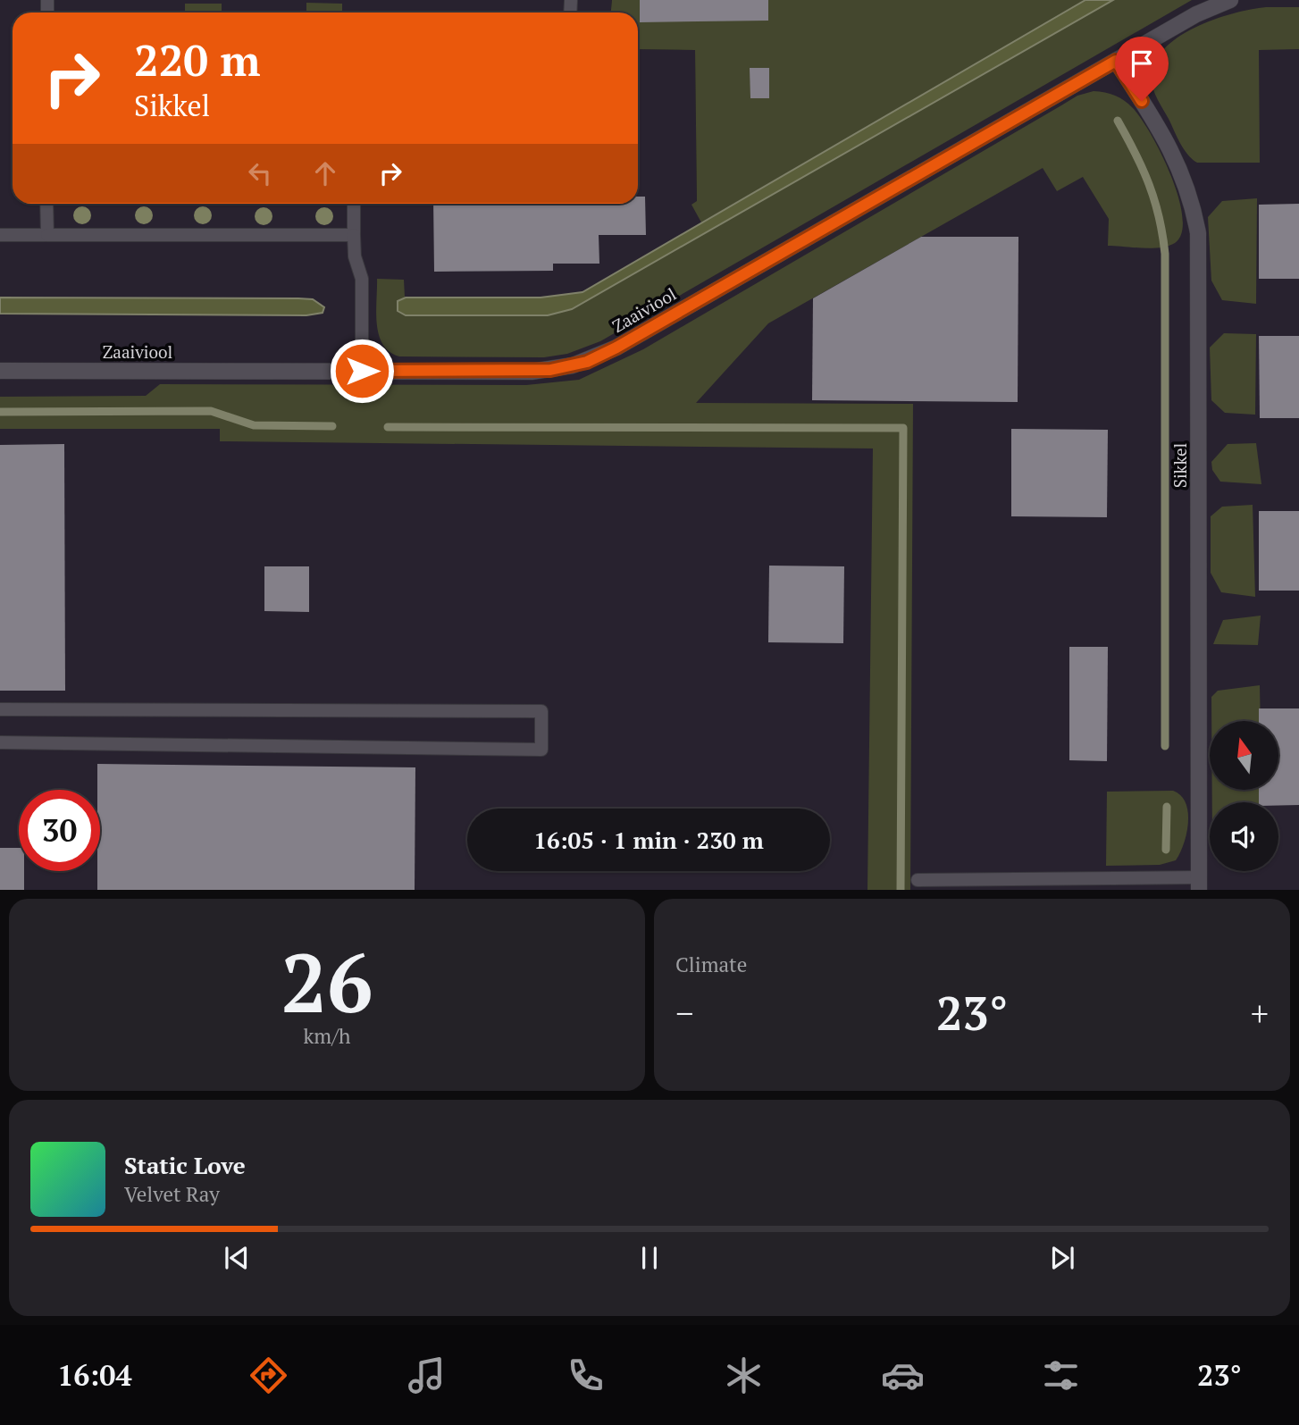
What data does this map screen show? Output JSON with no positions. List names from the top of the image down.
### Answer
{
  "streets": {
    "street": ["Zaaiviool", "Sikkel"]
  },
  "crossings": [
    ["Zaaiviool", "Sikkel"]
  ],
  "north": "top",
  "page": {
    "turn": ["220 m", "Sikkel"],
    "limit": "30",
    "trip": "16:05 · 1 min · 230 m",
    "tile": [
      ["26", "km/h"],
      "Climate"
    ],
    "heat": ["−", "23°", "+"],
    "song": ["Static Love", "Velvet Ray"],
    "tabs": ["16:04", "23°"]
  }
}
